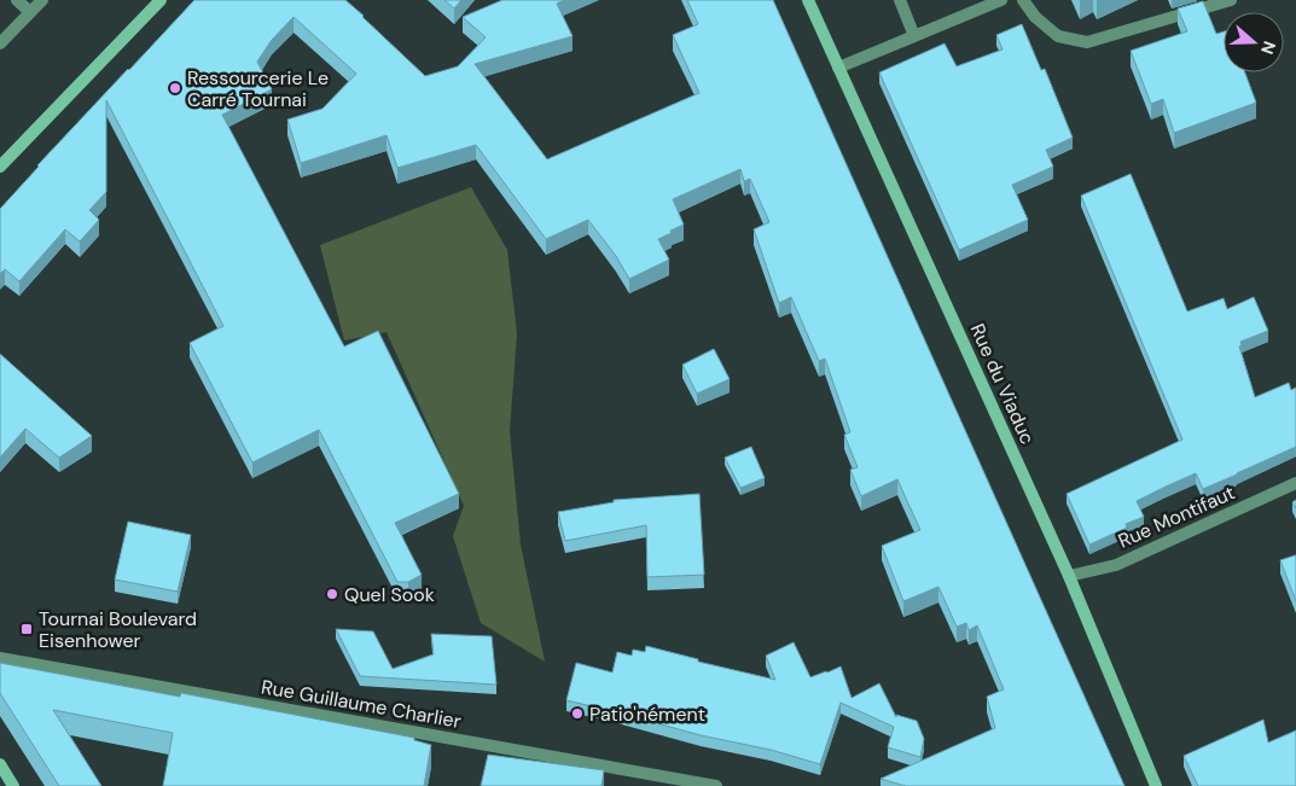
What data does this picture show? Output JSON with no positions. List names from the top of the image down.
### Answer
{
  "streets": {
    "street": ["Rue du Viaduc", "Rue Montifaut", "Rue Guillaume Charlier"]
  },
  "crossings": [
    ["Rue du Viaduc", "Rue Montifaut"]
  ],
  "places": {
    "other": ["Ressourcerie Le Carré Tournai", "Quel Sook", "Patio'nément"],
    "transit": ["Tournai Boulevard Eisenhower"]
  },
  "north": "right"
}
